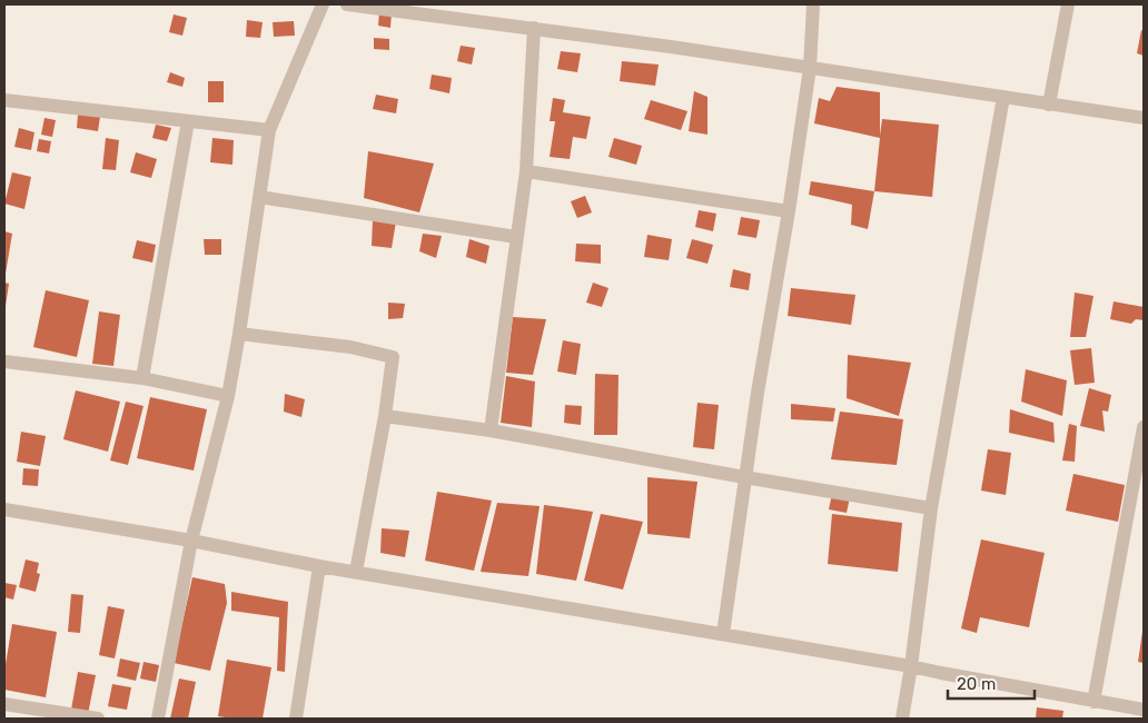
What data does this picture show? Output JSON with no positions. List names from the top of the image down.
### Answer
{
  "scale_bar": "20 m"
}
